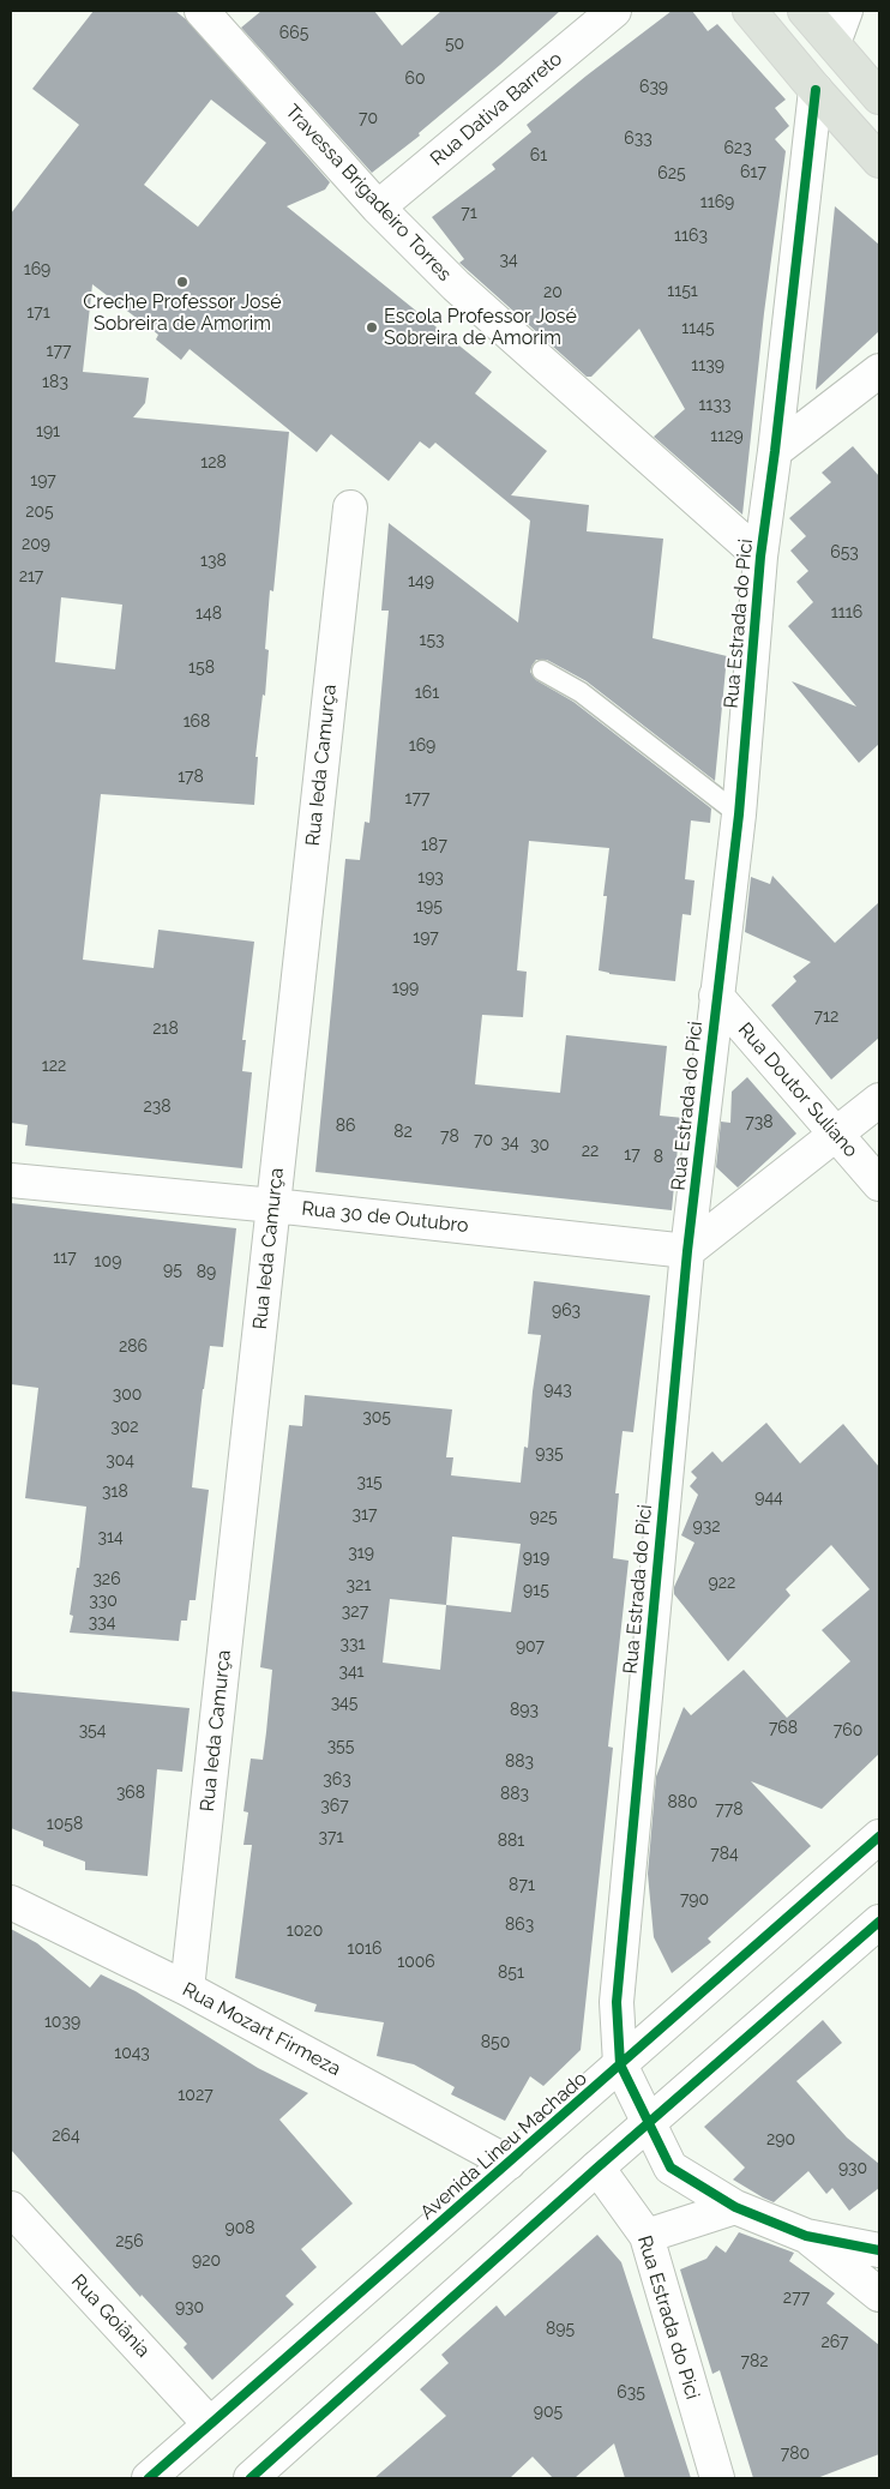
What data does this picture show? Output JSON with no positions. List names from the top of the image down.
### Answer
{
  "streets": {
    "street": [
      "Rua Dativa Barreto",
      "Travessa Brigadeiro Torres",
      "Rua Estrada do Pici",
      "Rua Ieda Camurça",
      "Rua Doutor Suliano",
      "Rua 30 de Outubro",
      "Rua Mozart Firmeza",
      "Avenida Lineu Machado",
      "Rua Goiânia"
    ]
  },
  "crossings": [
    ["Rua Dativa Barreto", "Travessa Brigadeiro Torres"],
    ["Travessa Brigadeiro Torres", "Rua Estrada do Pici"],
    ["Rua Estrada do Pici", "Rua Doutor Suliano"],
    ["Rua Estrada do Pici", "Rua 30 de Outubro"],
    ["Rua Estrada do Pici", "Avenida Lineu Machado"],
    ["Rua Ieda Camurça", "Rua 30 de Outubro"],
    ["Rua Ieda Camurça", "Rua Mozart Firmeza"],
    ["Rua Mozart Firmeza", "Avenida Lineu Machado"],
    ["Avenida Lineu Machado", "Rua Goiânia"]
  ],
  "places": ["Creche Professor José Sobreira de Amorim", "Escola Professor José Sobreira de Amorim"],
  "house_numbers": [
    "665",
    "50",
    "60",
    "639",
    "70",
    "633",
    "623",
    "61",
    "617",
    "625",
    "1169",
    "71",
    "1163",
    "34",
    "169",
    "1151",
    "20",
    "171",
    "1145",
    "177",
    "1139",
    "183",
    "1133",
    "191",
    "1129",
    "128",
    "197",
    "205",
    "209",
    "653",
    "138",
    "217",
    "149",
    "1116",
    "148",
    "153",
    "158",
    "161",
    "168",
    "169",
    "178",
    "177",
    "187",
    "193",
    "195",
    "197",
    "199",
    "712",
    "218",
    "122",
    "238",
    "738",
    "86",
    "82",
    "78",
    "70",
    "34",
    "30",
    "22",
    "17",
    "8",
    "117",
    "109",
    "95",
    "89",
    "963",
    "286",
    "943",
    "300",
    "305",
    "302",
    "935",
    "304",
    "315",
    "318",
    "944",
    "317",
    "925",
    "932",
    "314",
    "319",
    "919",
    "326",
    "922",
    "321",
    "915",
    "330",
    "327",
    "334",
    "331",
    "907",
    "341",
    "345",
    "893",
    "768",
    "354",
    "760",
    "355",
    "883",
    "363",
    "368",
    "883",
    "880",
    "367",
    "778",
    "1058",
    "371",
    "881",
    "784",
    "871",
    "790",
    "863",
    "1020",
    "1016",
    "1006",
    "851",
    "1039",
    "850",
    "1043",
    "1027",
    "264",
    "290",
    "930",
    "908",
    "256",
    "920",
    "277",
    "930",
    "895",
    "267",
    "782",
    "635",
    "905",
    "780"
  ]
}
